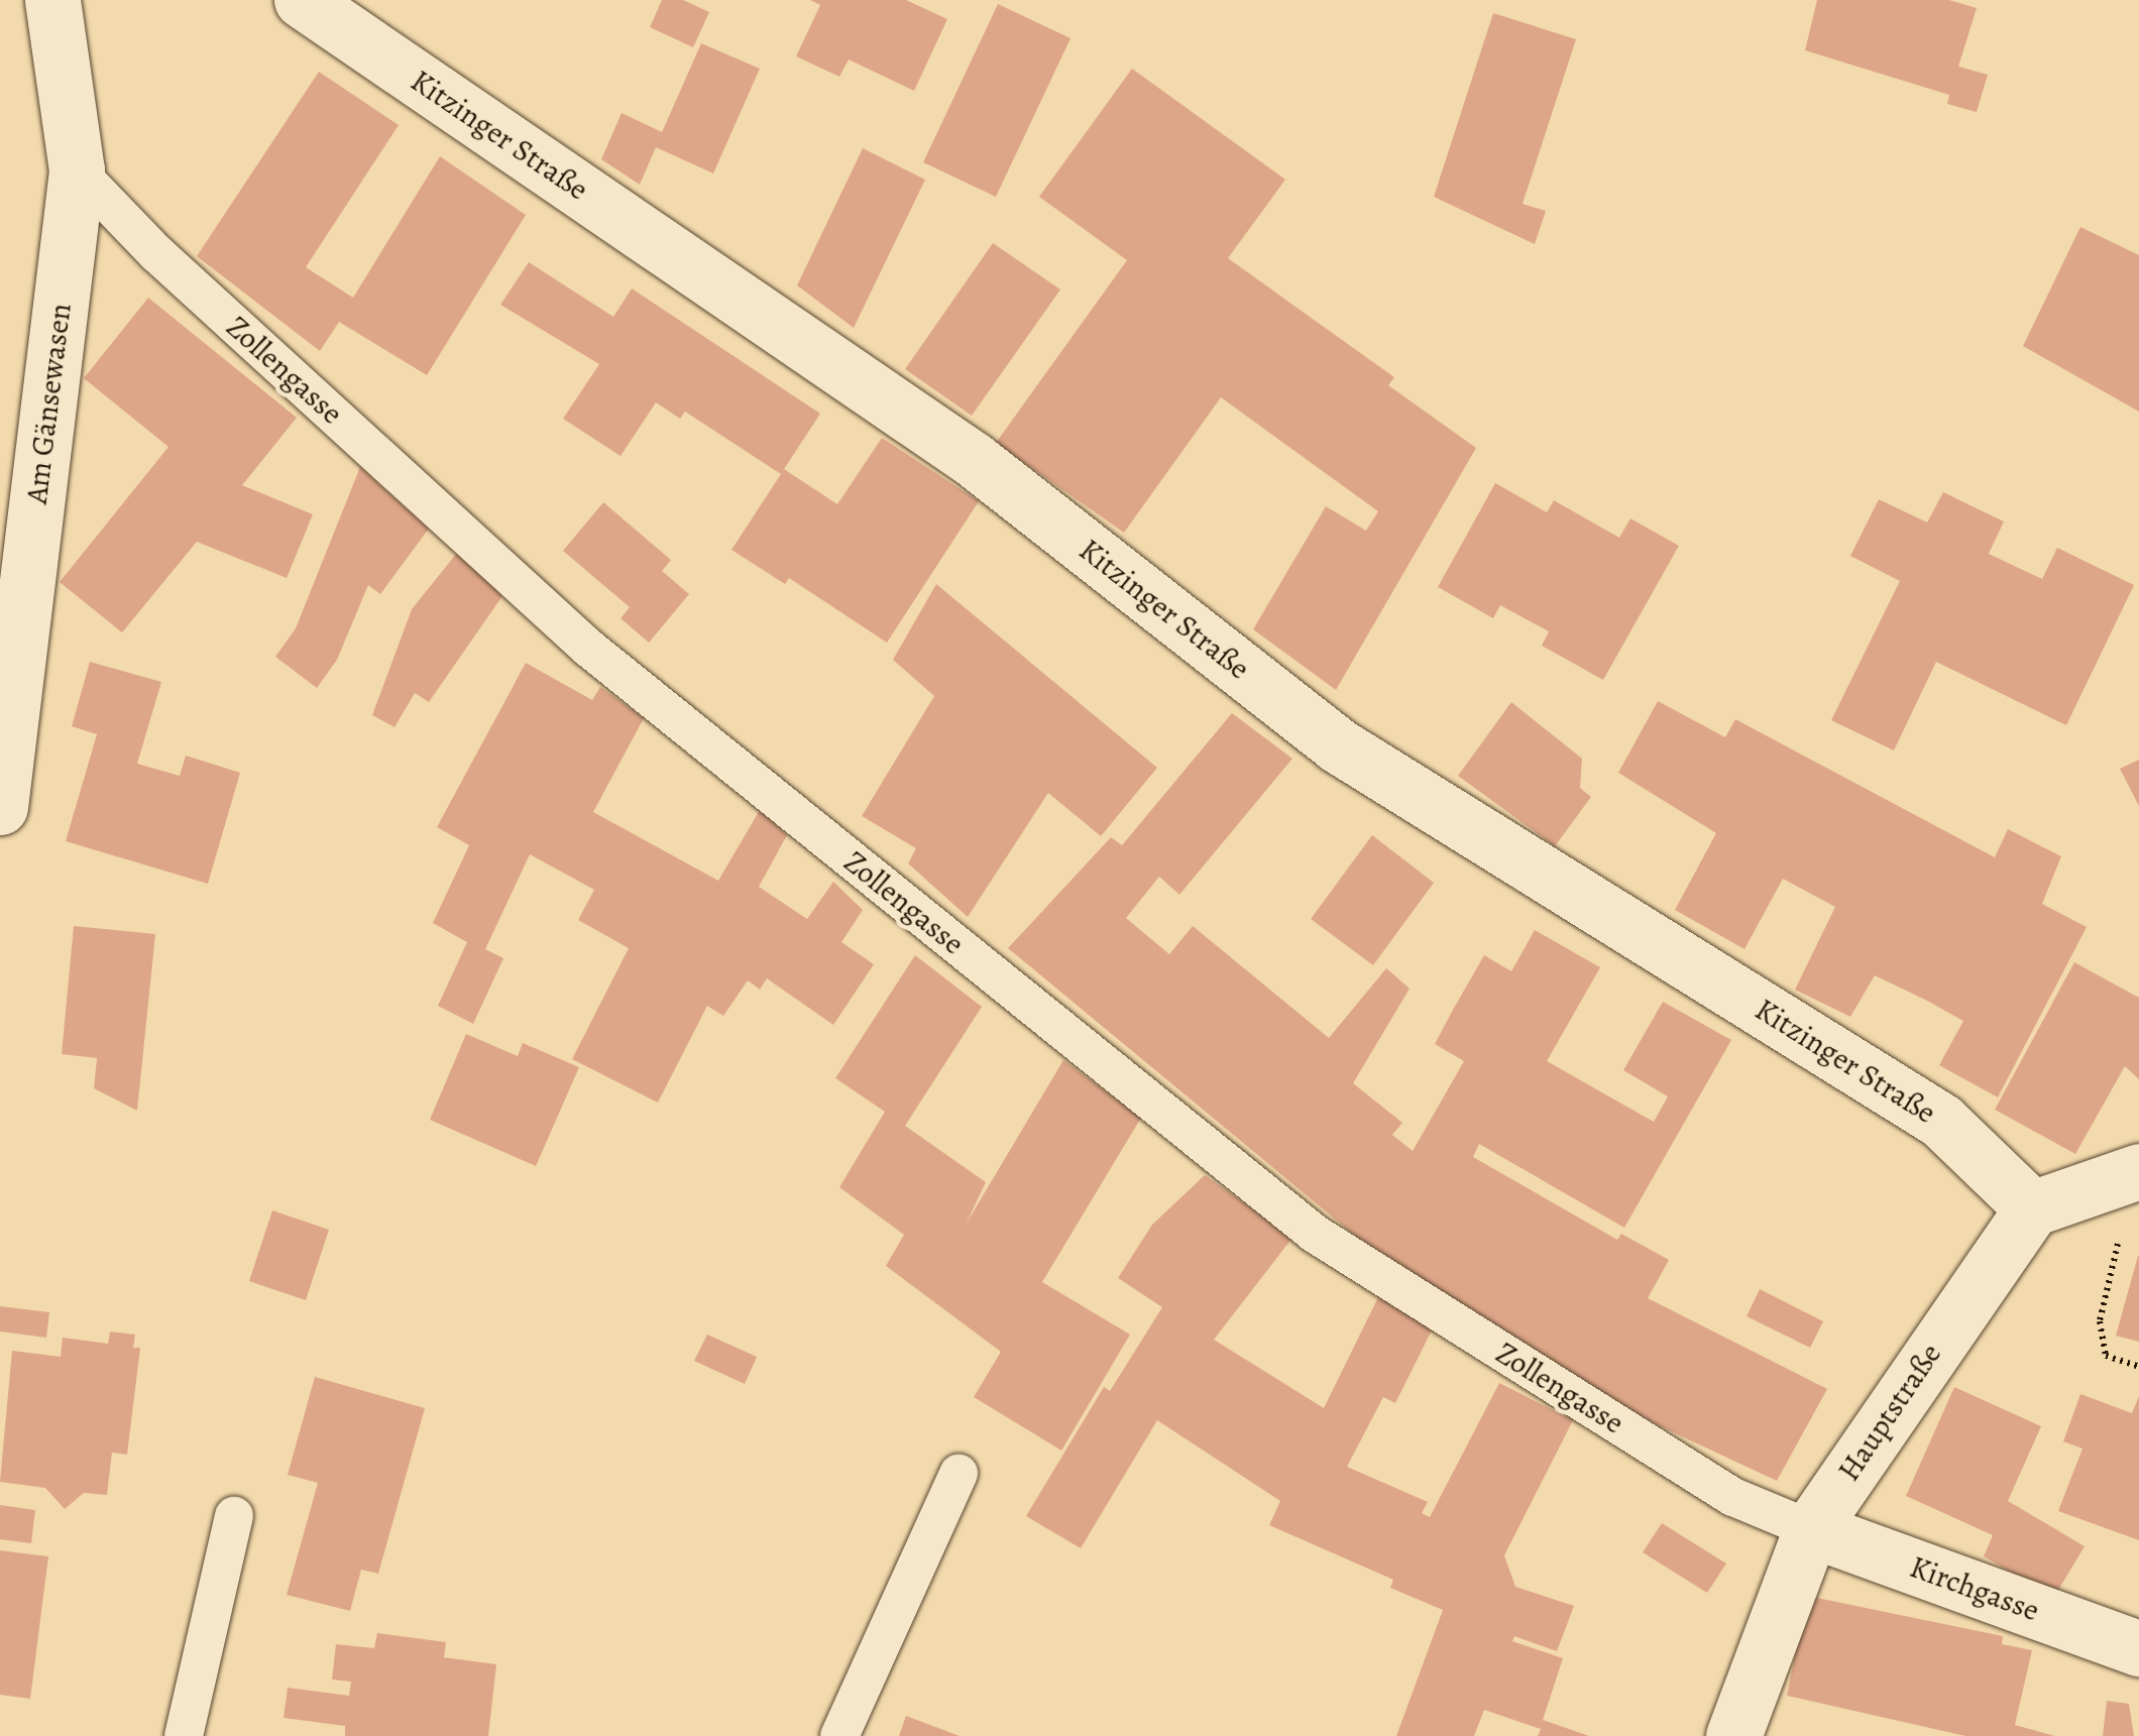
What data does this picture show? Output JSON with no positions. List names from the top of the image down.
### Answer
{
  "streets": {
    "street": [
      "Kitzinger Straße",
      "Am Gänsewasen",
      "Hauptstraße",
      "Kirchgasse"
    ],
    "lane": ["Zollengasse"]
  },
  "crossings": [
    ["Kitzinger Straße", "Hauptstraße"],
    ["Zollengasse", "Am Gänsewasen"],
    ["Zollengasse", "Hauptstraße"],
    ["Zollengasse", "Kirchgasse"],
    ["Hauptstraße", "Kirchgasse"]
  ]
}
